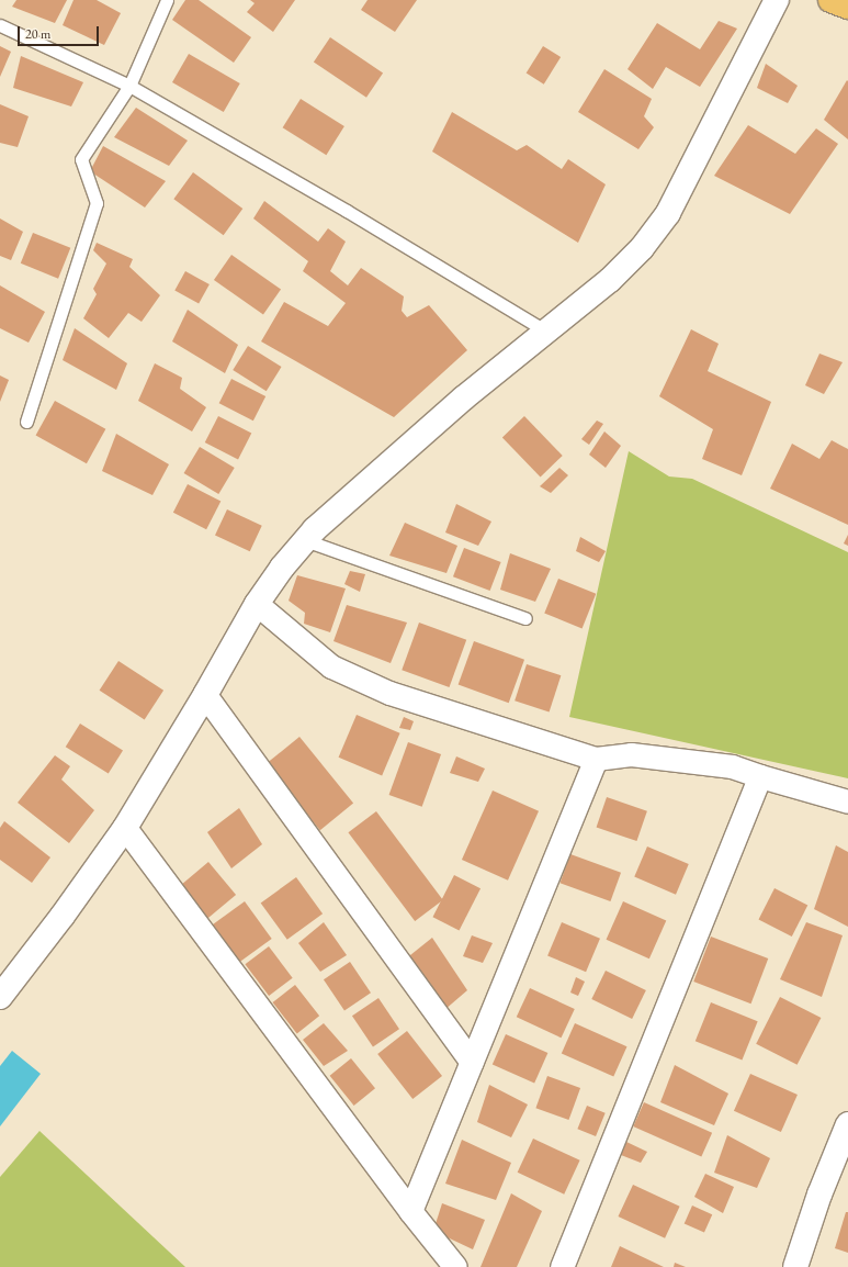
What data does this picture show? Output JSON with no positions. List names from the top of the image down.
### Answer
{
  "scale_bar": "20 m"
}
